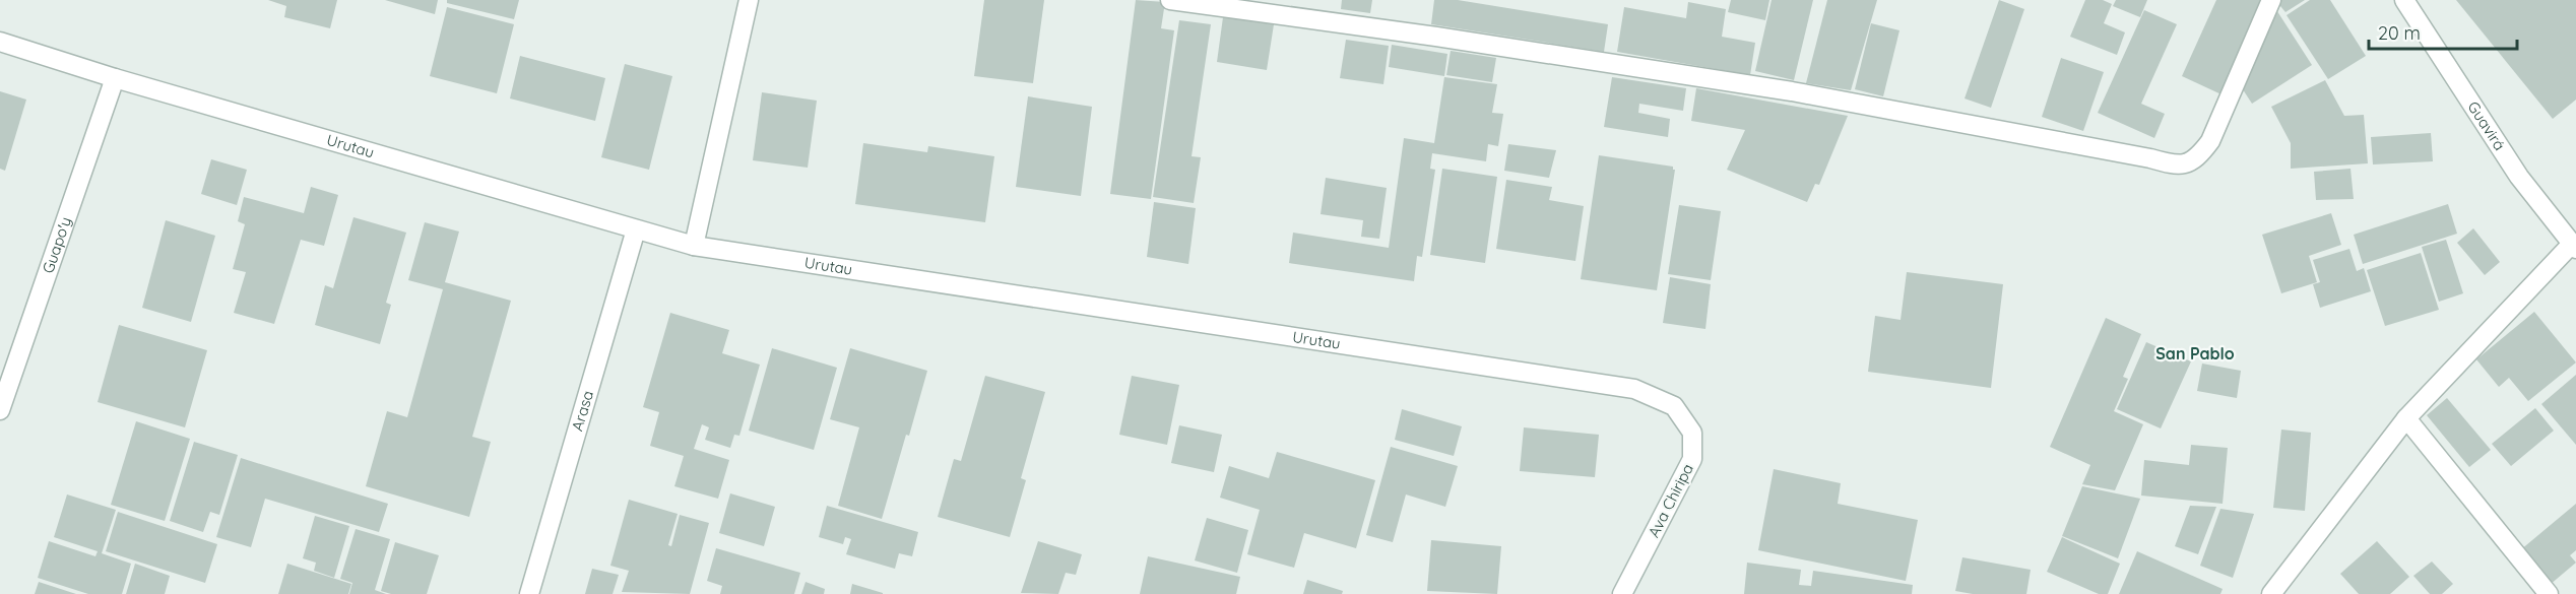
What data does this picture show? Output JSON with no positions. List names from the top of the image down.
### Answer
{
  "streets": {
    "street": [
      "Guavirá",
      "Urutau",
      "Guapo'y",
      "Arasa",
      "Ava Chiripa"
    ]
  },
  "crossings": [
    ["Urutau", "Guapo'y"],
    ["Urutau", "Arasa"],
    ["Urutau", "Ava Chiripa"]
  ],
  "districts": ["San Pablo"],
  "scale_bar": "20 m"
}
